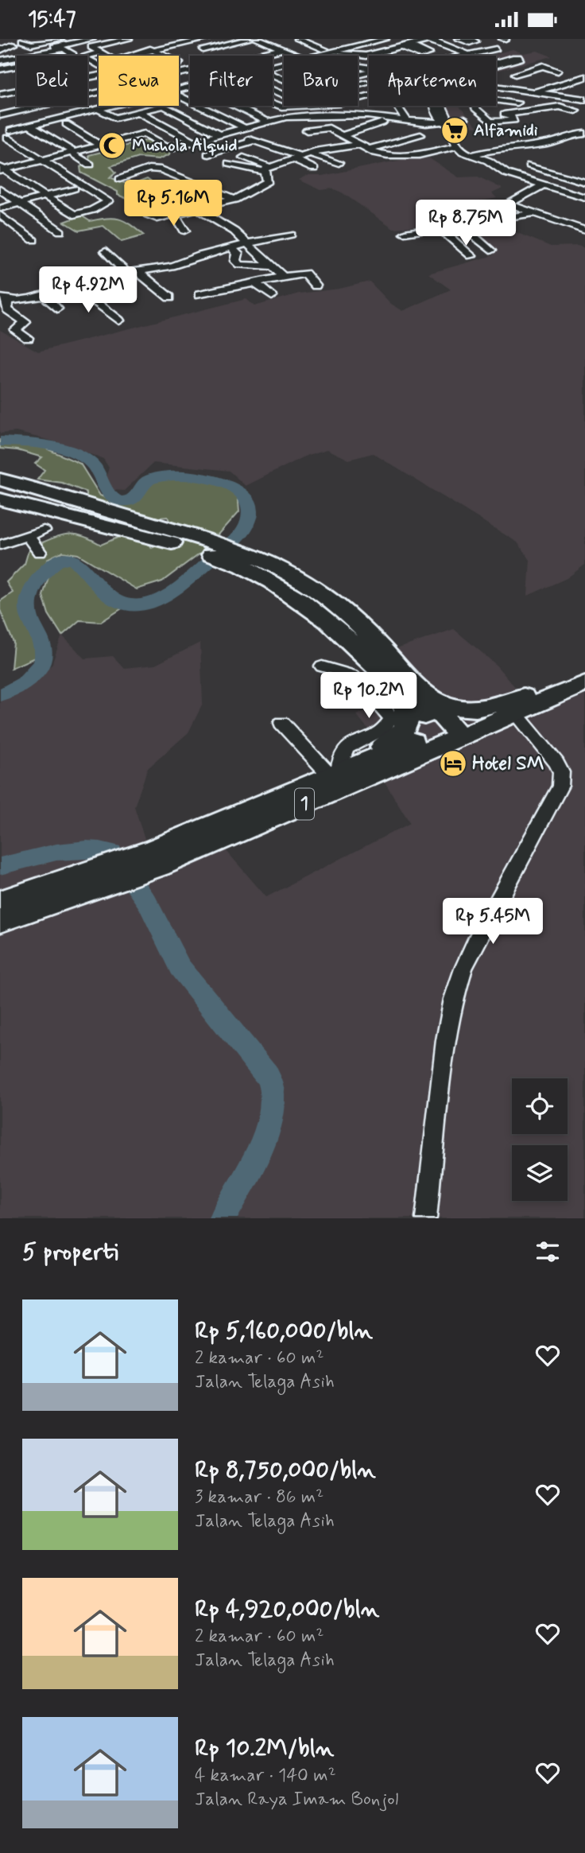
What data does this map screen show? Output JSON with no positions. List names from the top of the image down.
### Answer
{
  "streets": {
    "highway": ["1"]
  },
  "places": {
    "supermarket": ["Alfamidi"],
    "mosque": ["Mushola Alquid"],
    "hotel": ["Hotel SM"]
  },
  "page": {
    "status": "15:47",
    "chip": [
      "Beli",
      "Sewa",
      "Filter",
      "Baru",
      "Apartemen"
    ],
    "price": [
      "Rp 5.16M",
      "Rp 8.75M",
      "Rp 4.92M",
      "Rp 10.2M",
      "Rp 5.45M"
    ],
    "heading": "5 properti",
    "list": [
      {
        "name": "Rp 5,160,000/bln",
        "note": "2 kamar · 60 m² · Jalan Telaga Asih"
      },
      {
        "name": "Rp 8,750,000/bln",
        "note": "3 kamar · 86 m² · Jalan Telaga Asih"
      },
      {
        "name": "Rp 4,920,000/bln",
        "note": "2 kamar · 60 m² · Jalan Telaga Asih"
      },
      {
        "name": "Rp 10.2M/bln",
        "note": "4 kamar · 140 m² · Jalan Raya Imam Bonjol"
      }
    ]
  }
}
